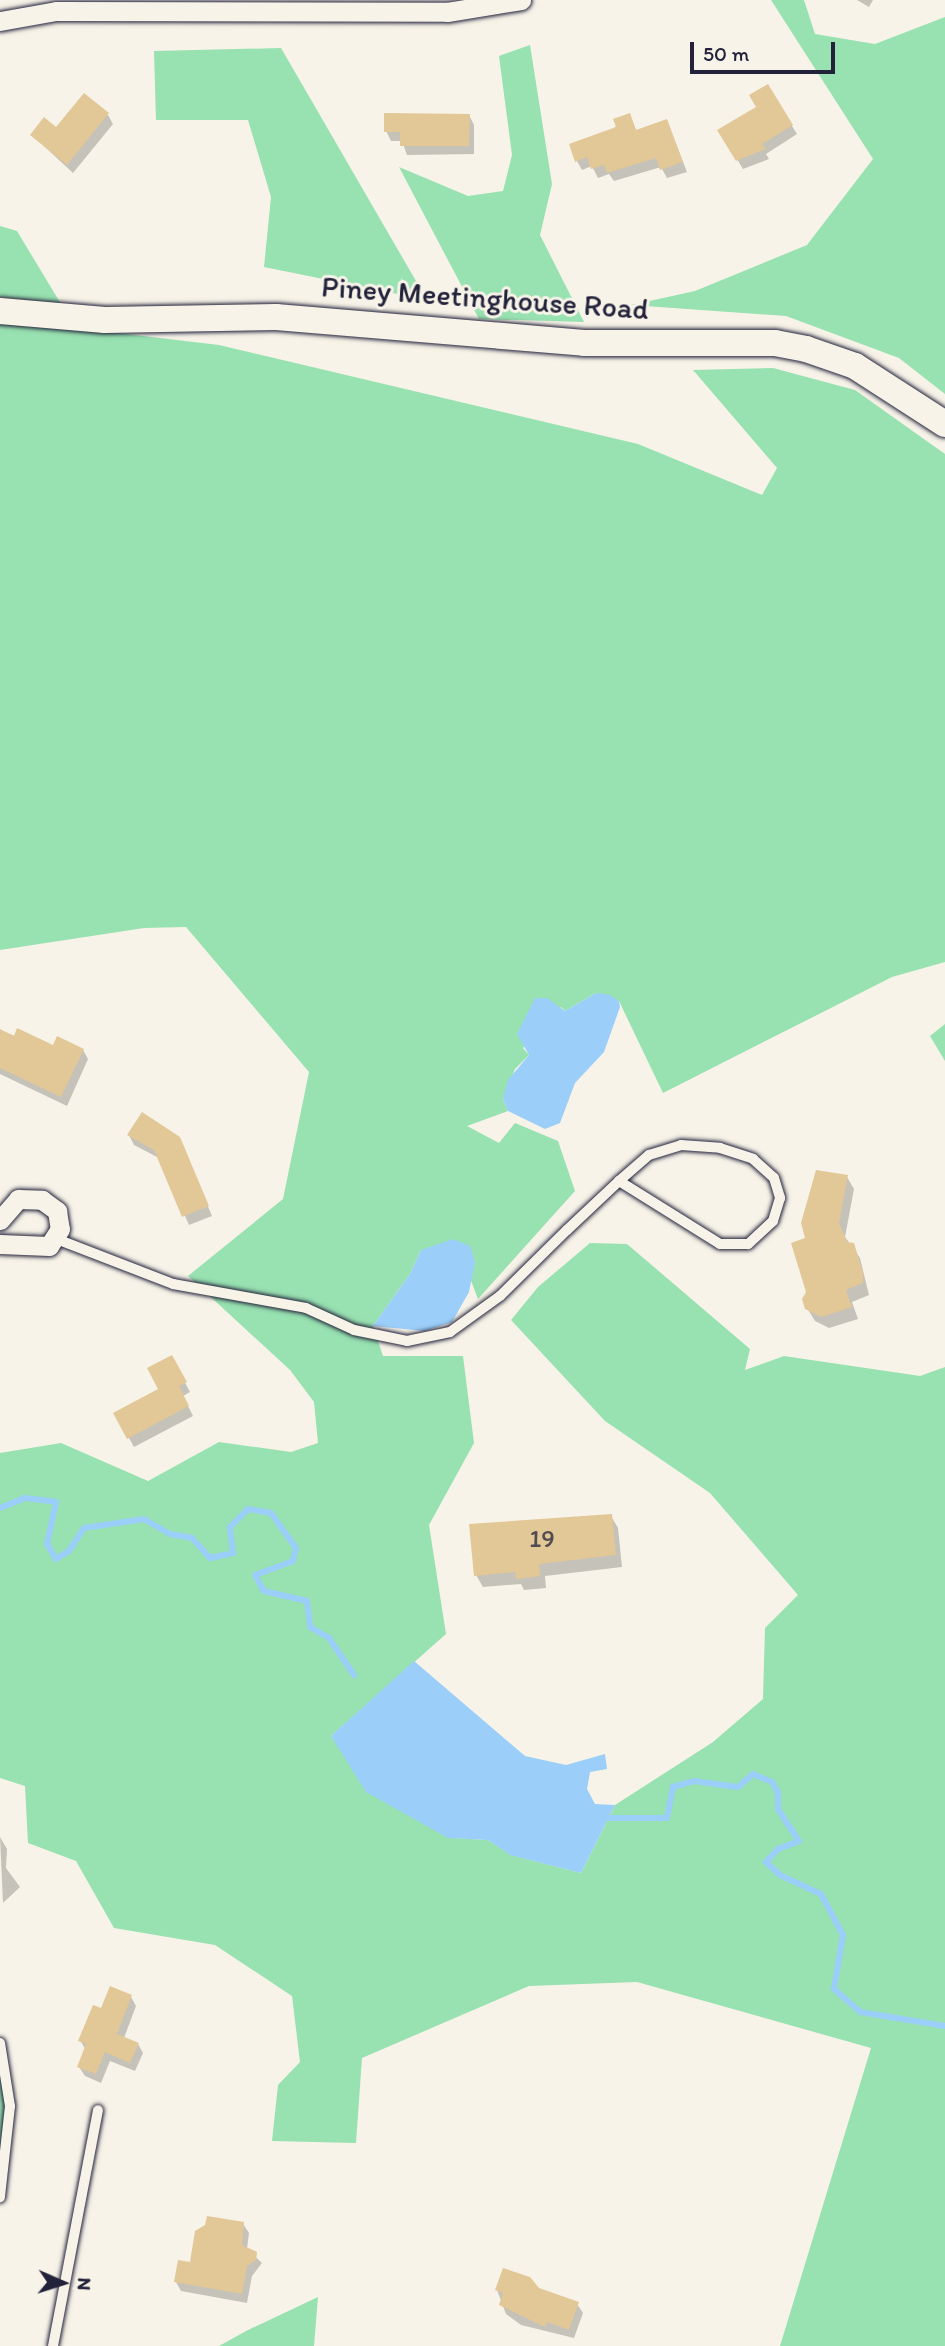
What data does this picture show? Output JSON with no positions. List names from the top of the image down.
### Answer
{
  "streets": {
    "main road": ["Piney Meetinghouse Road"]
  },
  "house_numbers": ["19"],
  "scale_bar": "50 m",
  "north": "right"
}
